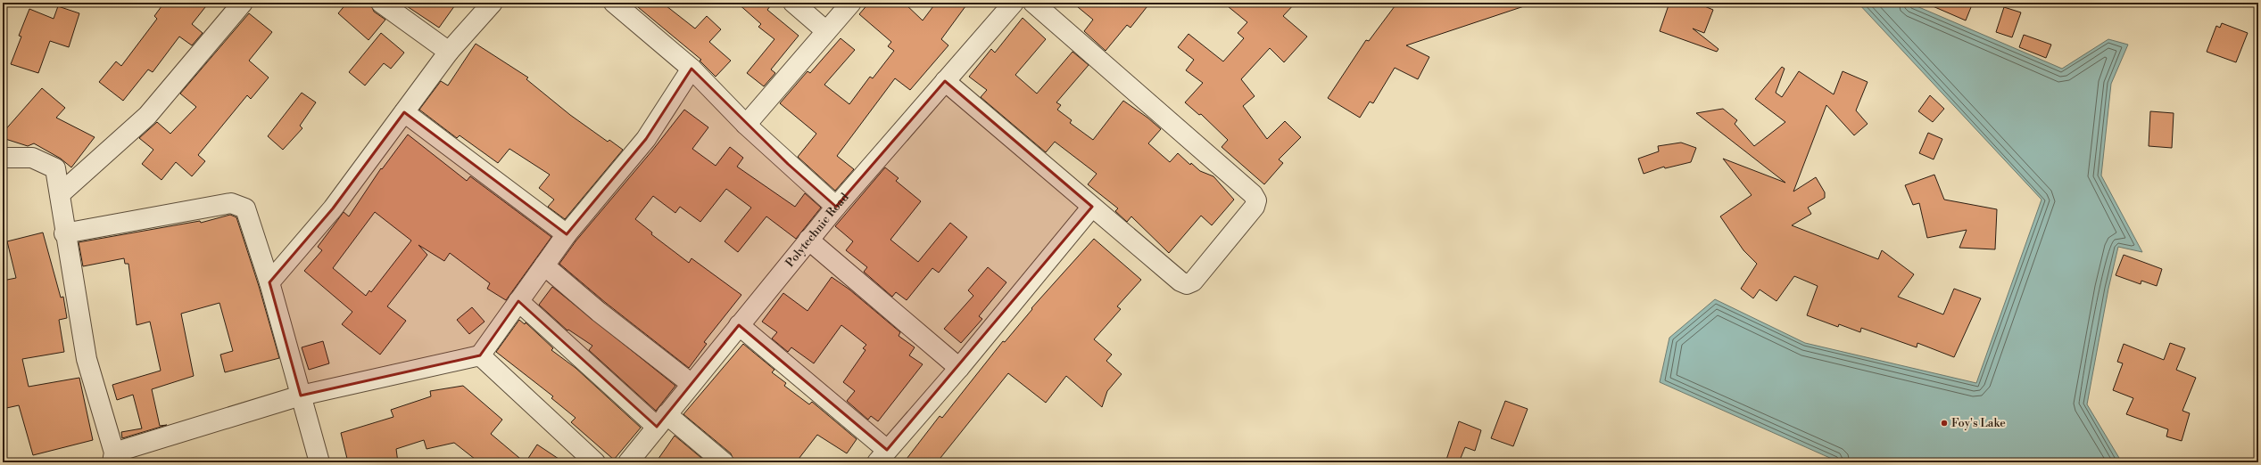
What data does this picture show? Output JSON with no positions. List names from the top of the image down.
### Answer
{
  "streets": {
    "street": ["Polytechnic Road"]
  },
  "places": ["Foy's Lake"]
}
